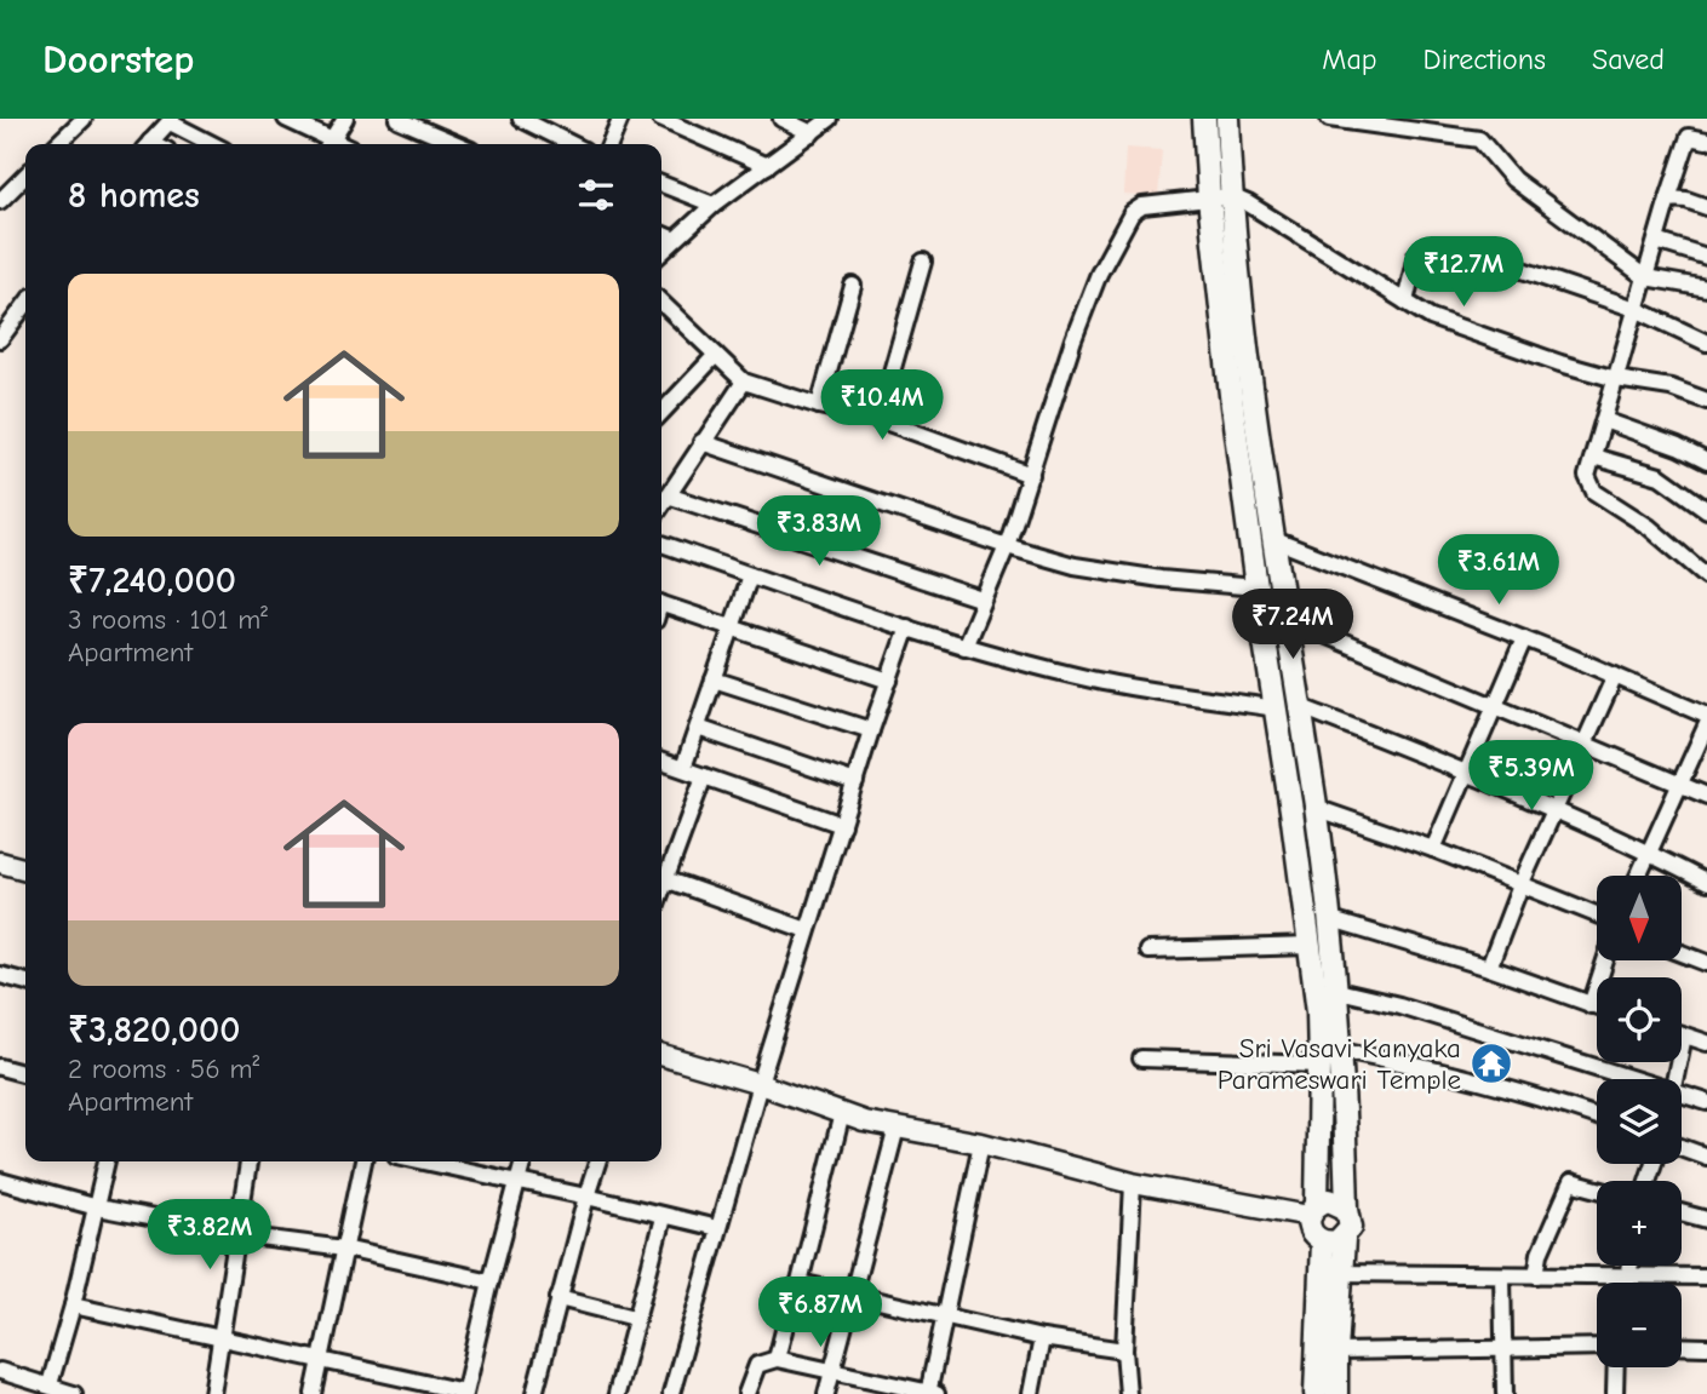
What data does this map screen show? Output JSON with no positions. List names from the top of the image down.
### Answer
{
  "places": {
    "temple": ["Sri Vasavi Kanyaka Parameswari Temple"]
  },
  "north": "bottom",
  "page": {
    "header": "Doorstep",
    "nav": ["Map", "Directions", "Saved"],
    "heading": "8 homes",
    "price": [
      "₹12.7M",
      "₹10.4M",
      "₹3.83M",
      "₹3.61M",
      "₹7.24M",
      "₹5.39M",
      "₹3.82M",
      "₹6.87M"
    ],
    "list": [
      {
        "name": "₹7,240,000",
        "note": "3 rooms · 101 m² · Apartment"
      },
      {
        "name": "₹3,820,000",
        "note": "2 rooms · 56 m² · Apartment"
      }
    ],
    "map_buttons": ["+", "−"]
  }
}
